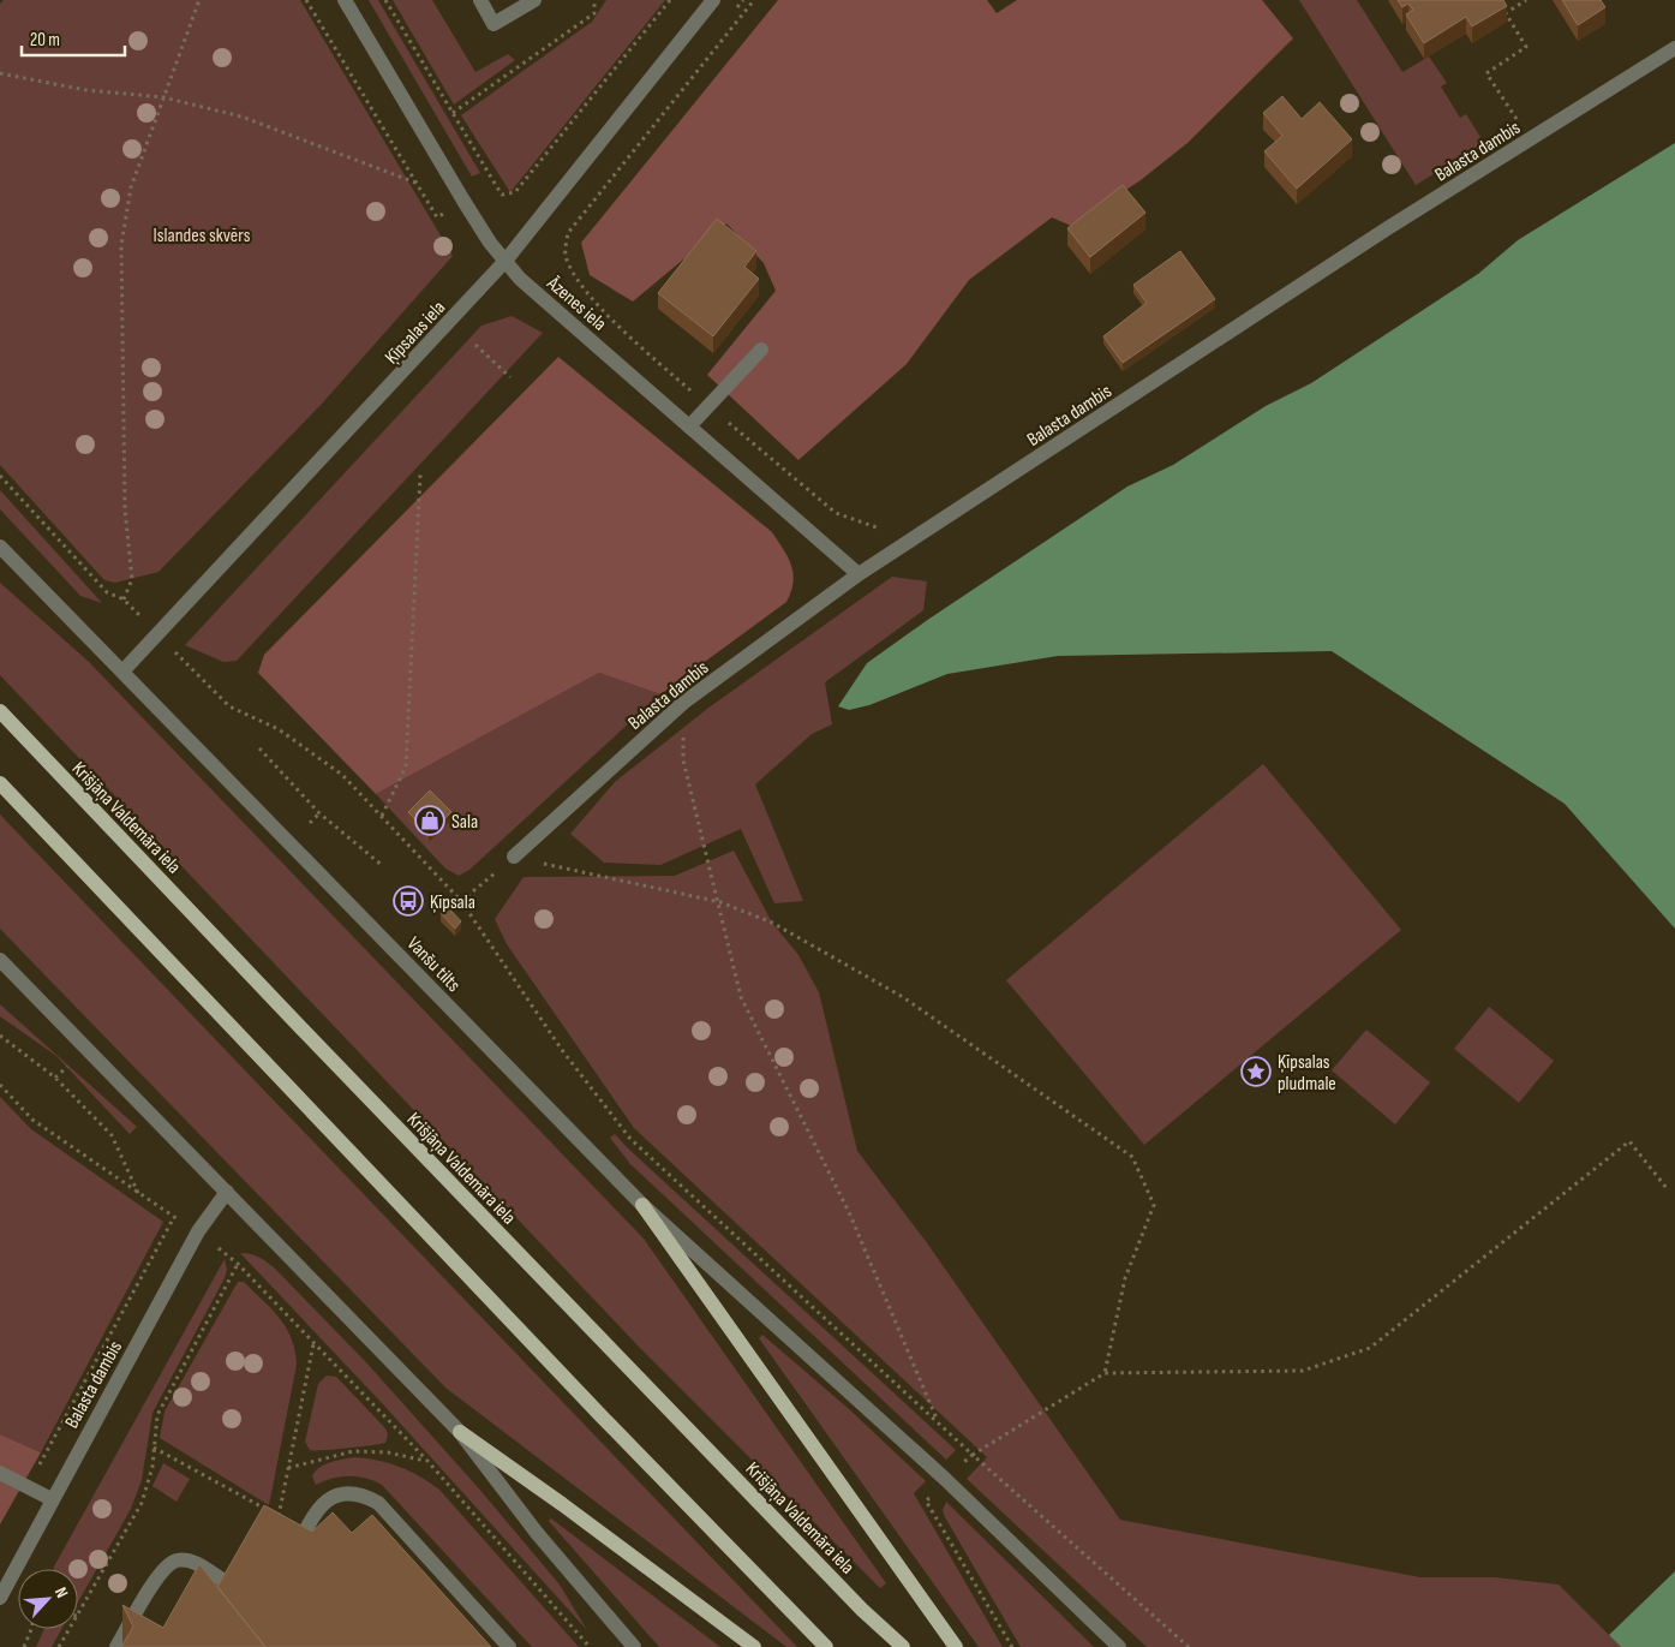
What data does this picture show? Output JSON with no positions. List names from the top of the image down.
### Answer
{
  "streets": {
    "main road": ["Krišjāņa Valdemāra iela"],
    "street": [
      "Balasta dambis",
      "Āzenes iela",
      "Ķīpsalas iela",
      "Vanšu tilts"
    ]
  },
  "crossings": [
    ["Balasta dambis", "Āzenes iela"],
    ["Āzenes iela", "Ķīpsalas iela"],
    ["Ķīpsalas iela", "Vanšu tilts"]
  ],
  "parks": ["Islandes skvērs"],
  "places": {
    "shop": ["Sala"],
    "bus stop": ["Ķīpsala"],
    "place": ["Ķīpsalas pludmale"]
  },
  "scale_bar": "20 m",
  "north": "top right"
}
